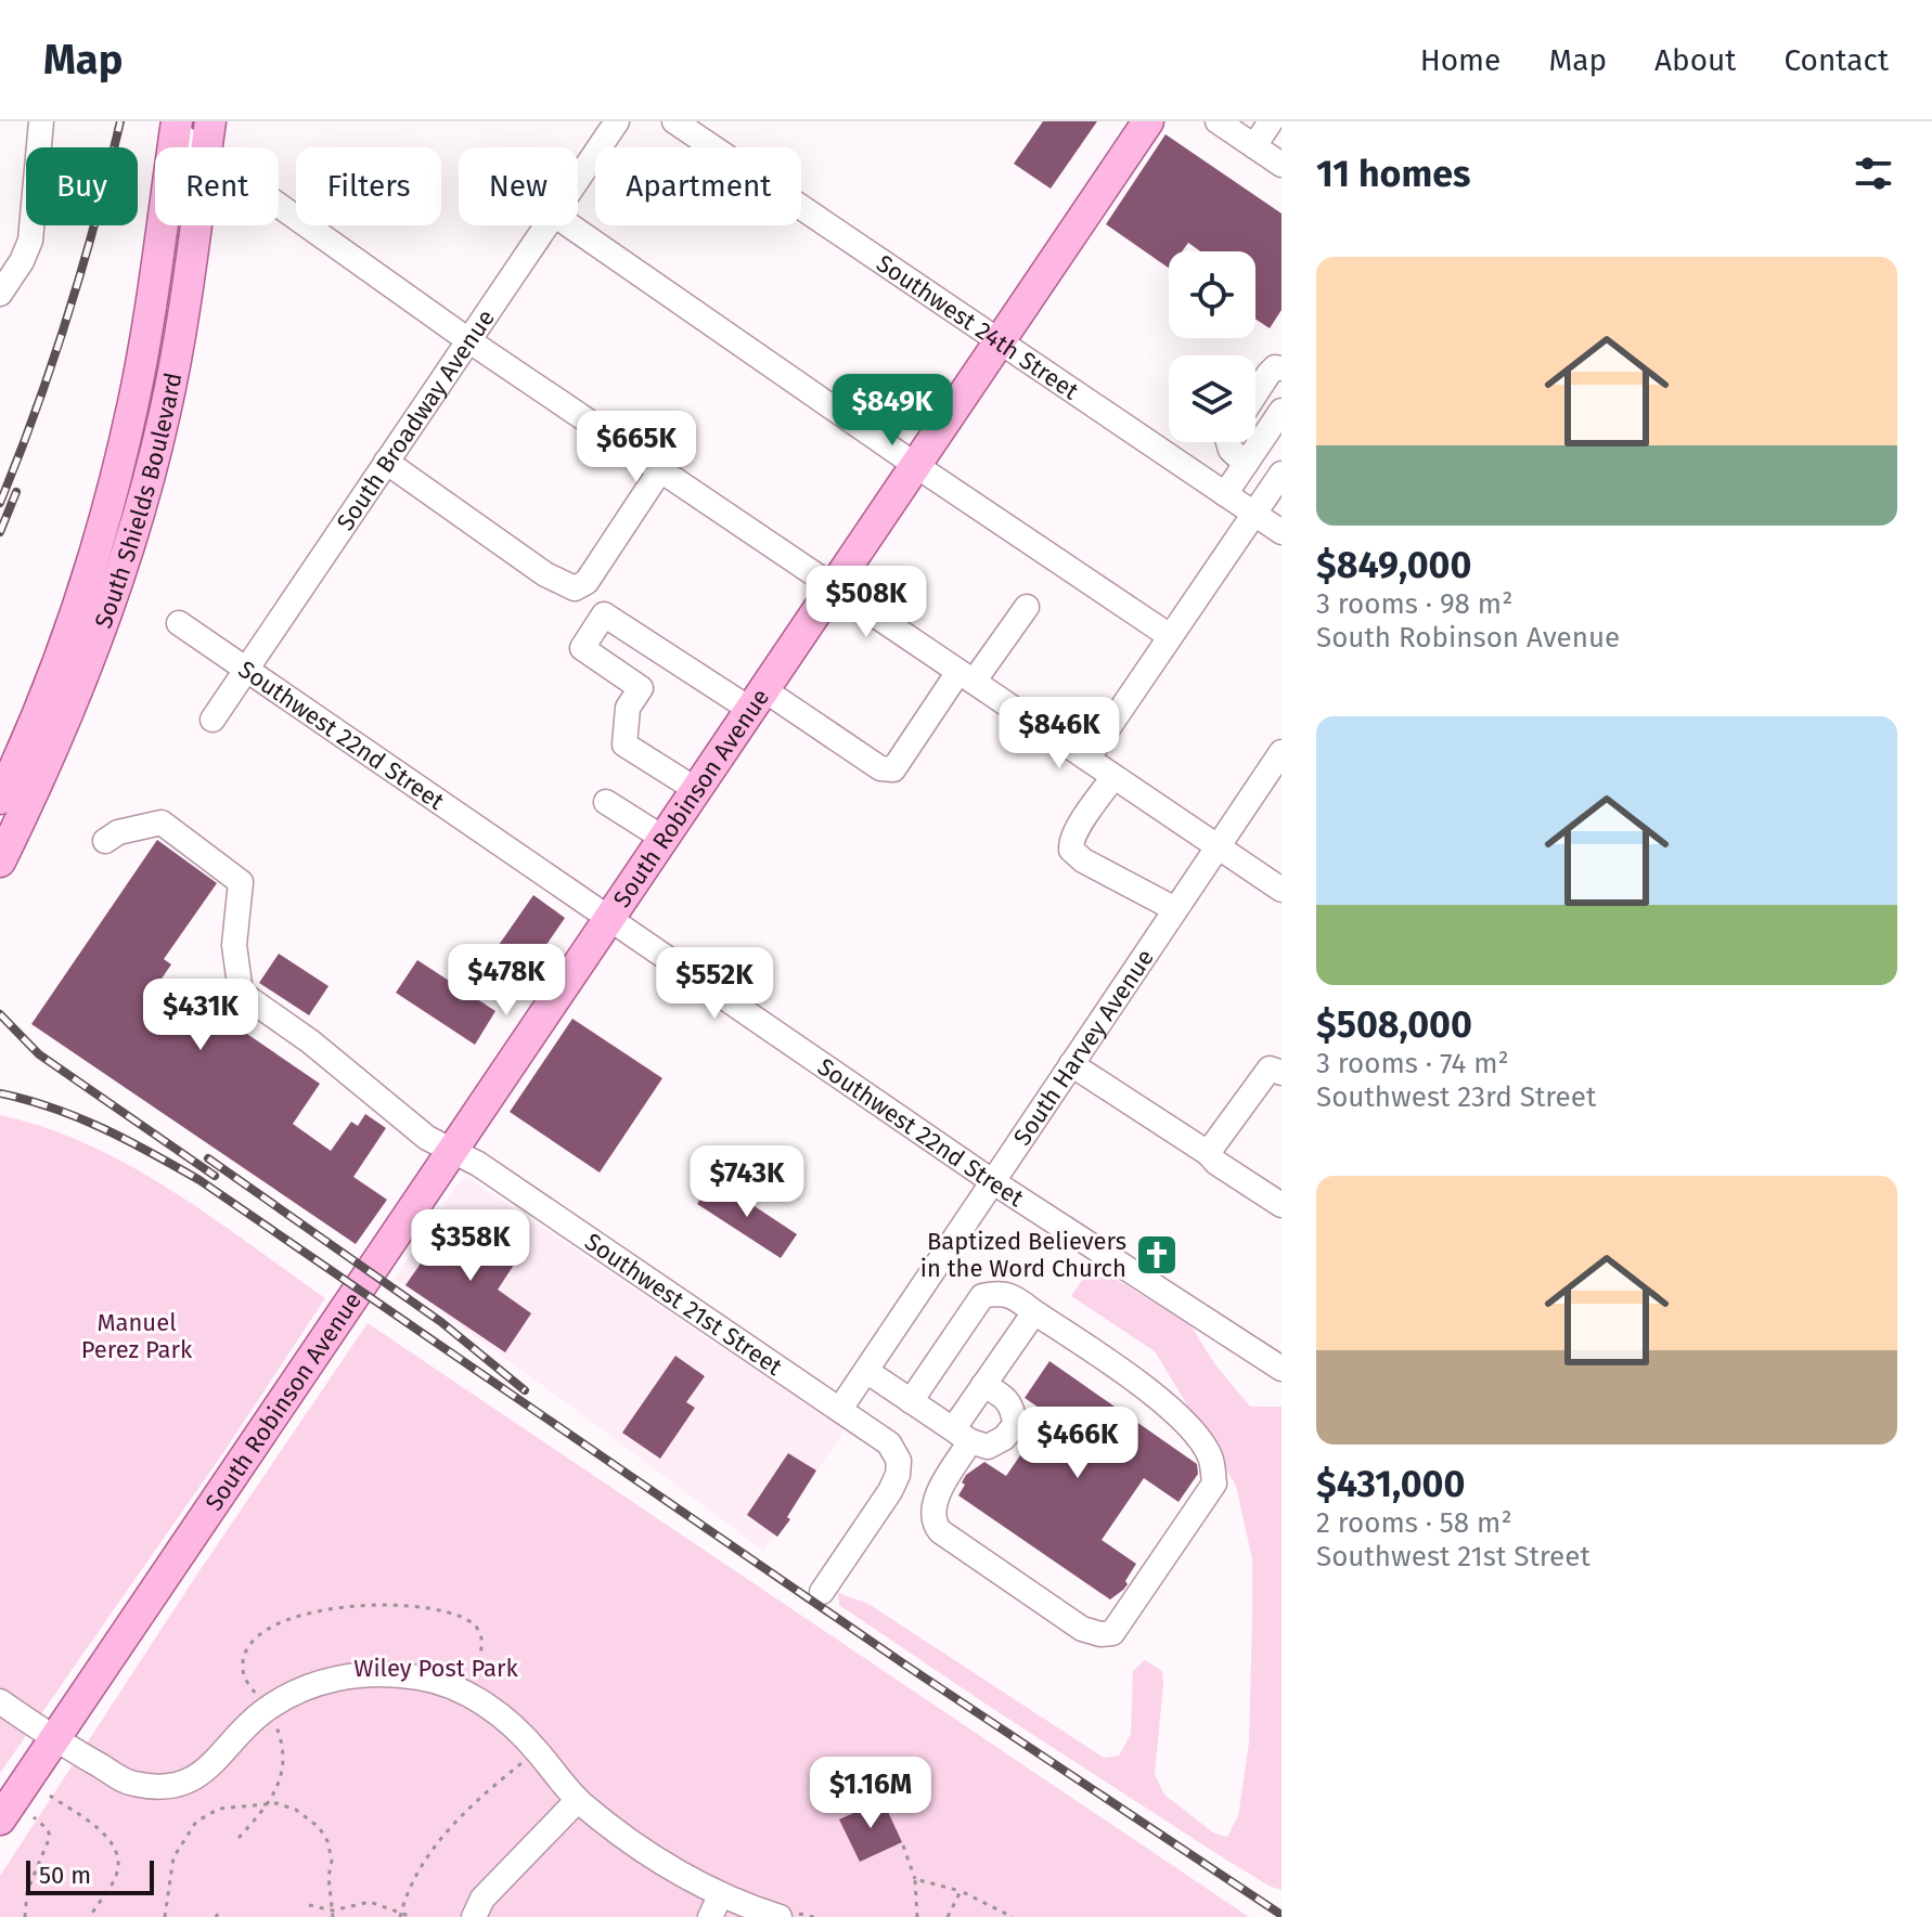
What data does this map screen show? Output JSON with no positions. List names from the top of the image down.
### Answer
{
  "streets": {
    "main road": ["South Shields Boulevard", "South Robinson Avenue"],
    "street": [
      "Southwest 24th Street",
      "South Broadway Avenue",
      "Southwest 22nd Street",
      "South Harvey Avenue",
      "Southwest 21st Street"
    ]
  },
  "crossings": [
    ["Southwest 24th Street", "South Robinson Avenue"],
    ["South Broadway Avenue", "Southwest 22nd Street"],
    ["Southwest 22nd Street", "South Robinson Avenue"],
    ["Southwest 22nd Street", "South Harvey Avenue"],
    ["South Robinson Avenue", "Southwest 21st Street"],
    ["South Harvey Avenue", "Southwest 21st Street"]
  ],
  "parks": ["Manuel Perez Park", "Wiley Post Park"],
  "places": {
    "church": ["Baptized Believers in the Word Church"]
  },
  "scale_bar": "50 m",
  "page": {
    "header": "Map",
    "nav": [
      "Home",
      "Map",
      "About",
      "Contact"
    ],
    "heading": "11 homes",
    "chip": [
      "Buy",
      "Rent",
      "Filters",
      "New",
      "Apartment"
    ],
    "list": [
      {
        "name": "$849,000",
        "note": "3 rooms · 98 m² · South Robinson Avenue"
      },
      {
        "name": "$508,000",
        "note": "3 rooms · 74 m² · Southwest 23rd Street"
      },
      {
        "name": "$431,000",
        "note": "2 rooms · 58 m² · Southwest 21st Street"
      }
    ],
    "price": [
      "$849K",
      "$665K",
      "$508K",
      "$846K",
      "$478K",
      "$552K",
      "$431K",
      "$743K",
      "$358K",
      "$466K",
      "$1.16M"
    ],
    "scale": "50 m"
  }
}
